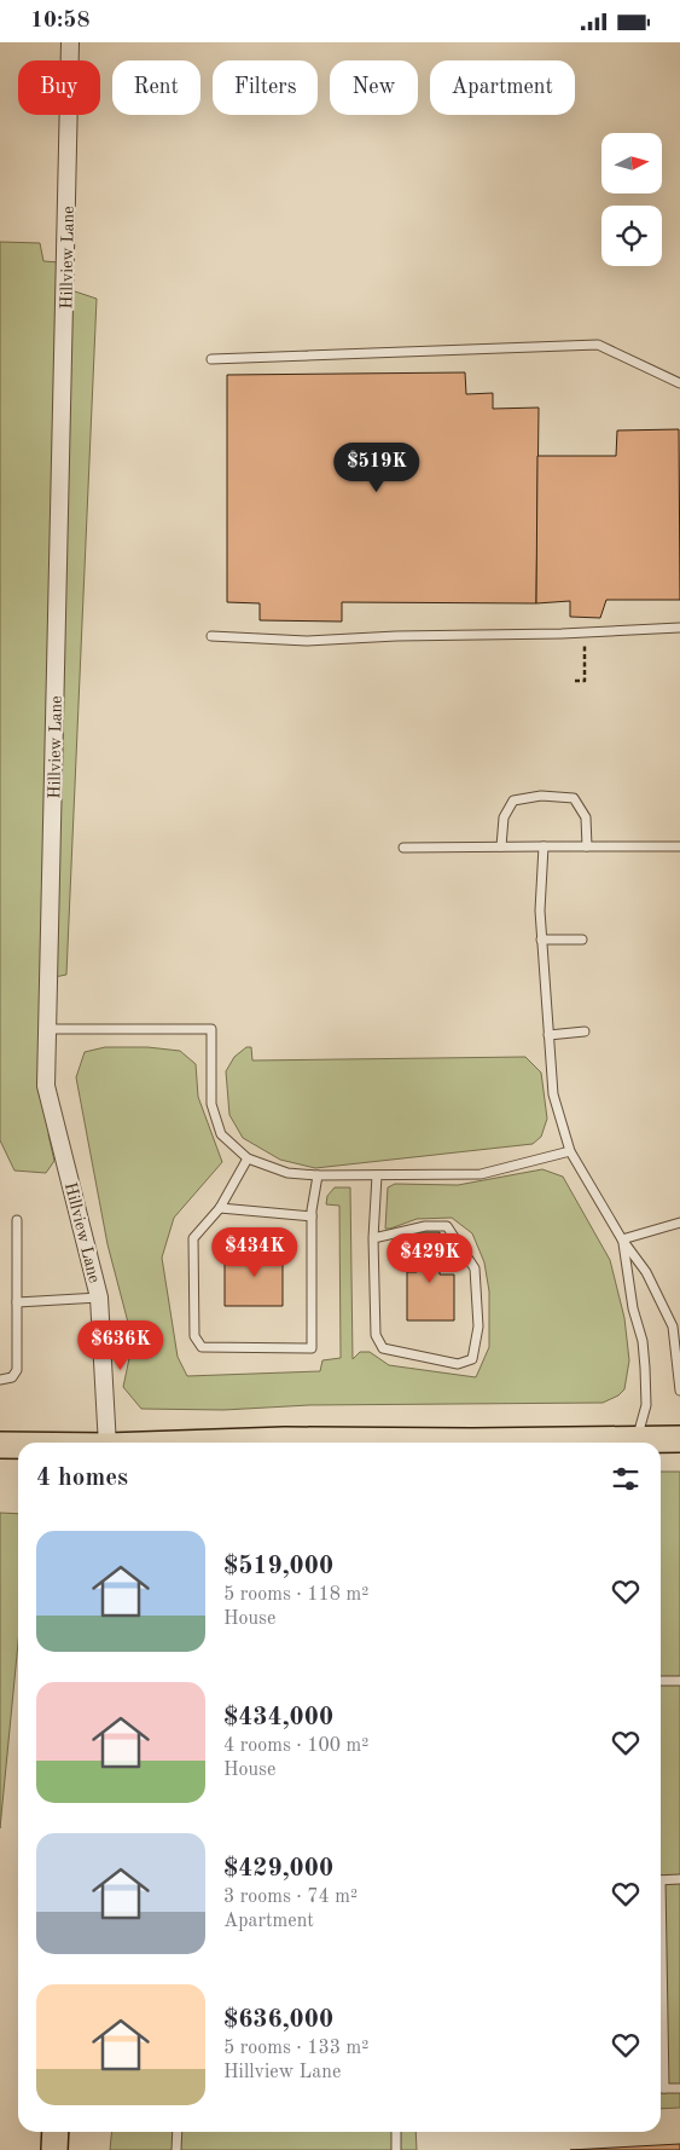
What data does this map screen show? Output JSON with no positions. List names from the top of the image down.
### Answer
{
  "streets": {
    "street": ["Hillview Lane"]
  },
  "north": "right",
  "page": {
    "status": "10:58",
    "chip": [
      "Buy",
      "Rent",
      "Filters",
      "New",
      "Apartment"
    ],
    "price": [
      "$519K",
      "$434K",
      "$429K",
      "$636K"
    ],
    "heading": "4 homes",
    "list": [
      {
        "name": "$519,000",
        "note": "5 rooms · 118 m² · House"
      },
      {
        "name": "$434,000",
        "note": "4 rooms · 100 m² · House"
      },
      {
        "name": "$429,000",
        "note": "3 rooms · 74 m² · Apartment"
      },
      {
        "name": "$636,000",
        "note": "5 rooms · 133 m² · Hillview Lane"
      }
    ]
  }
}
